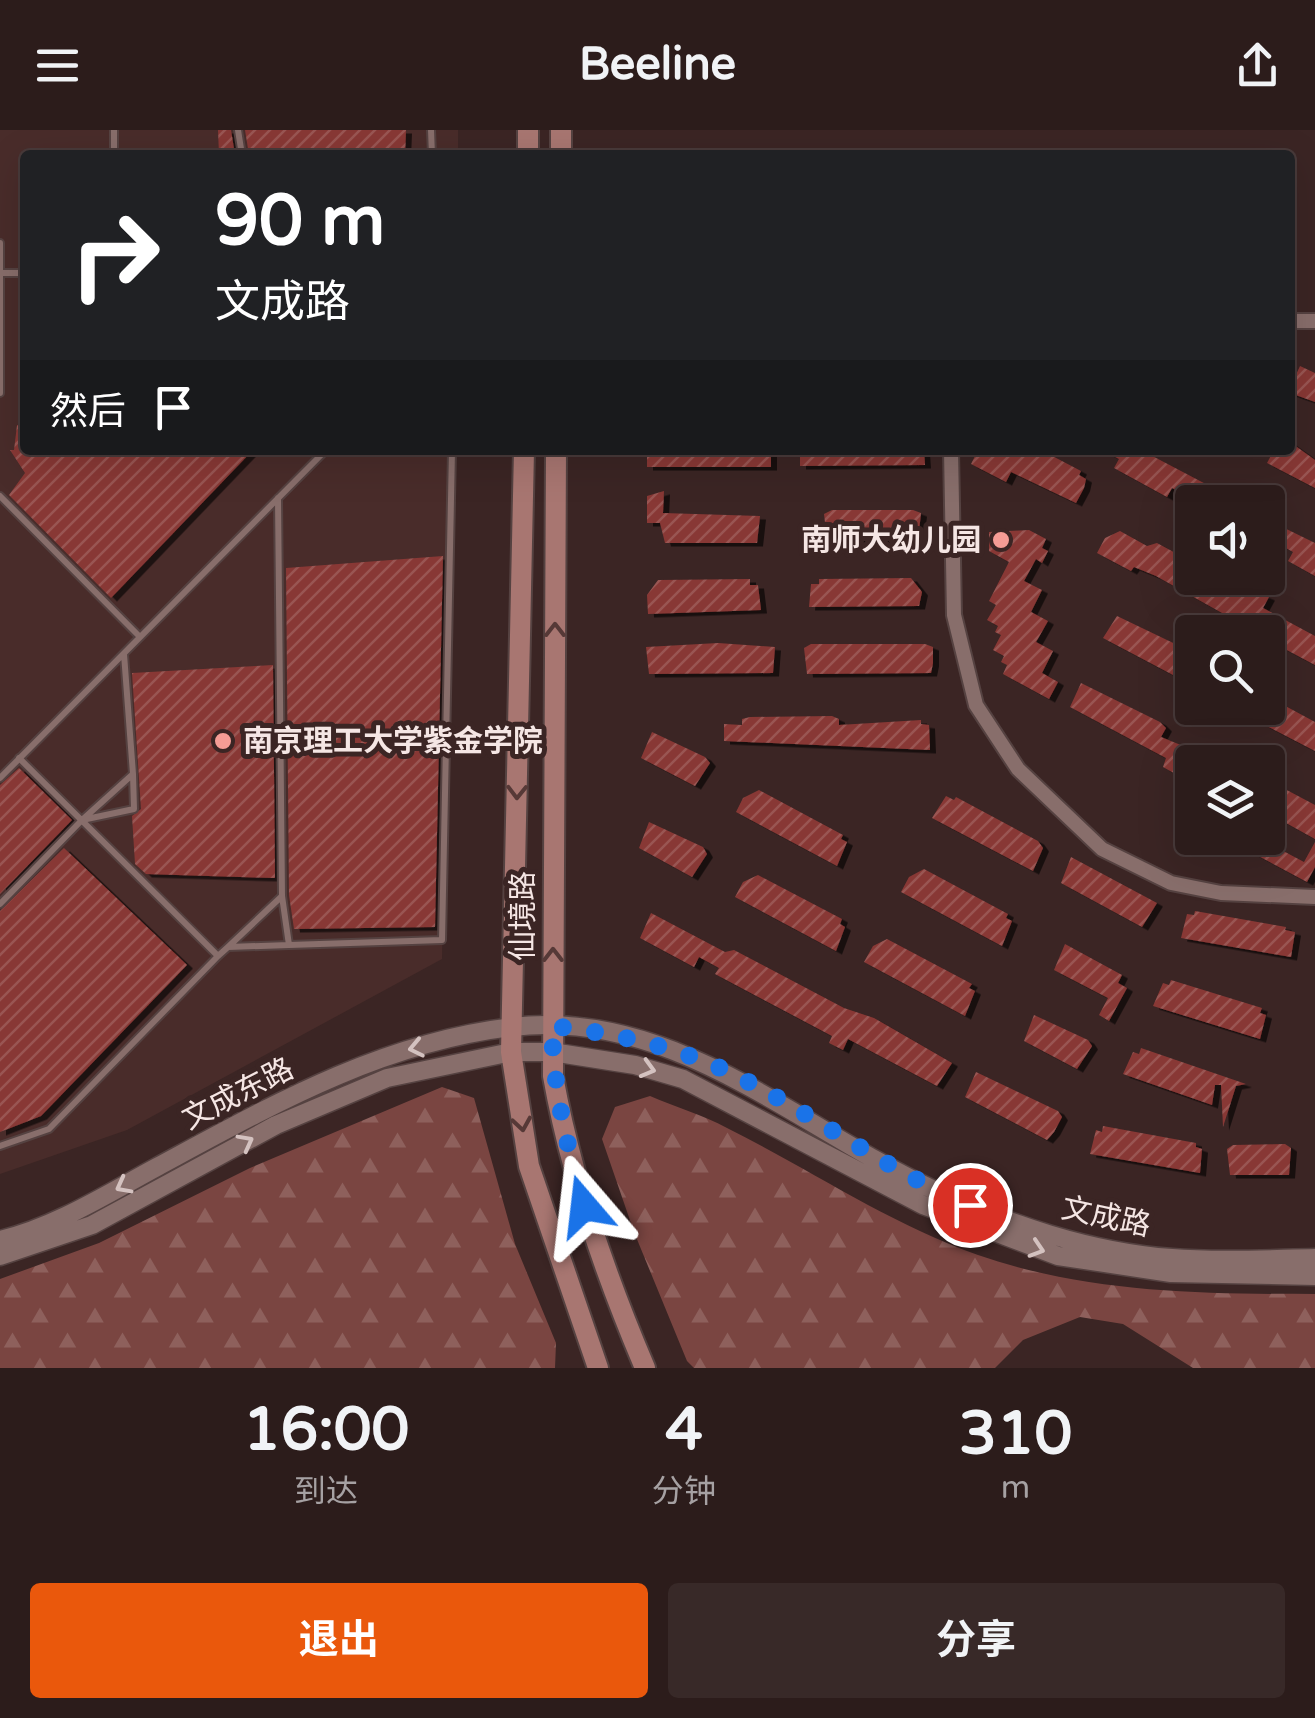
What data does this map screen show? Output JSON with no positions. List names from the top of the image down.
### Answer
{
  "streets": {
    "main road": ["仙境路"],
    "street": ["文成东路", "文成路"]
  },
  "crossings": [
    ["仙境路", "文成东路"],
    ["仙境路", "文成路"],
    ["文成东路", "文成路"]
  ],
  "places": ["南师大幼儿园", "南京理工大学紫金学院"],
  "page": {
    "header": "Beeline",
    "turn": ["90 m", "文成路"],
    "then": "然后",
    "eta": [
      "16:00",
      "到达",
      "4",
      "分钟",
      "310",
      "m"
    ],
    "buttons": ["退出", "分享"]
  }
}
